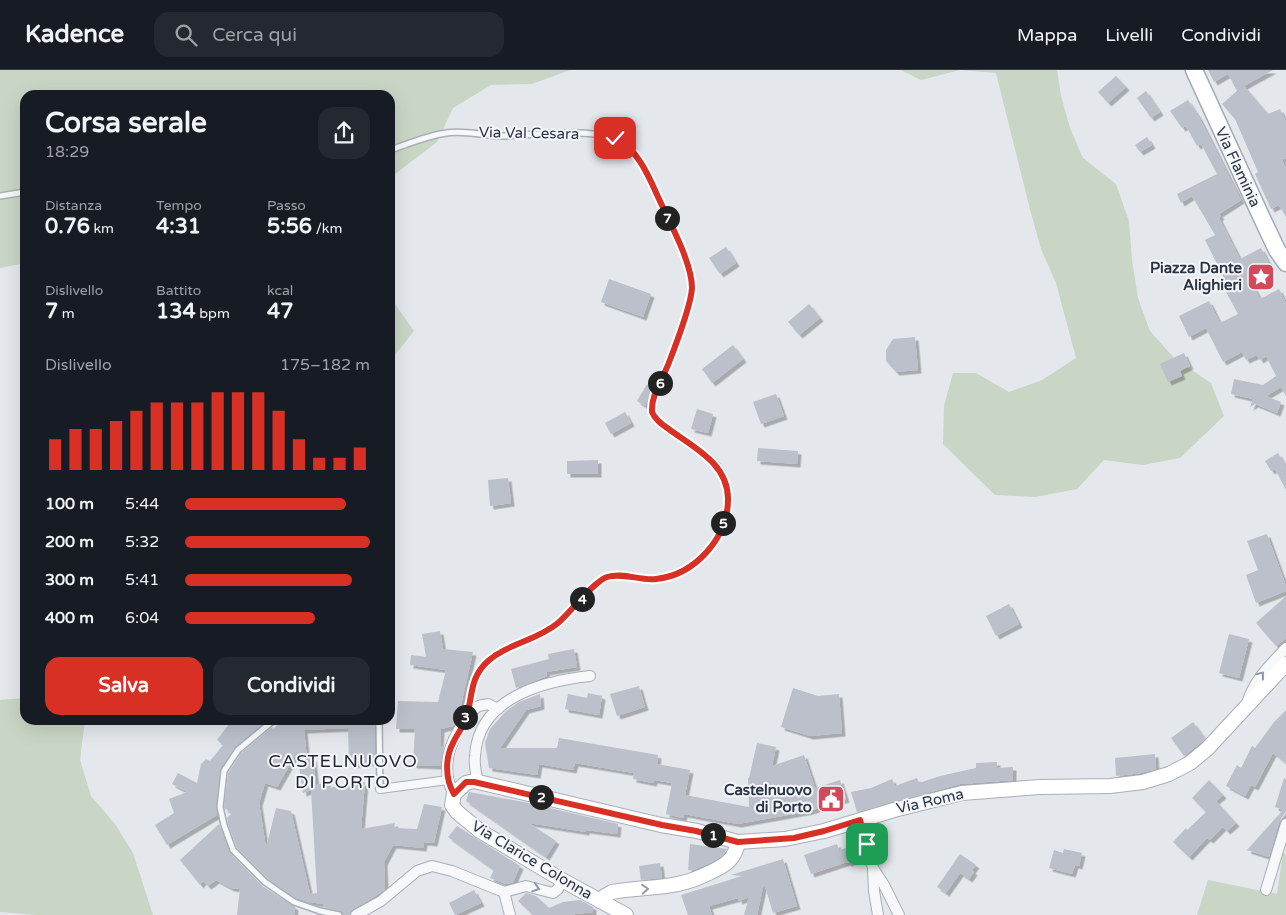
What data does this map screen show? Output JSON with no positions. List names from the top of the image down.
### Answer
{
  "streets": {
    "main road": ["Via Flaminia", "Via Roma", "Via Clarice Colonna"],
    "lane": ["Via Val Cesara"]
  },
  "districts": ["CASTELNUOVO DI PORTO"],
  "places": {
    "place": ["Piazza Dante Alighieri"],
    "public building": ["Castelnuovo di Porto"]
  },
  "page": {
    "header": "Kadence",
    "search": "Cerca qui",
    "nav": ["Mappa", "Livelli", "Condividi"],
    "heading": ["Corsa serale", "18:29"],
    "stats": [
      ["Distanza", "0.76 km"],
      ["Tempo", "4:31"],
      ["Passo", "5:56 /km"],
      ["Dislivello", "7 m"],
      ["Battito", "134 bpm"],
      ["kcal", "47"]
    ],
    "pins": [
      "7",
      "6",
      "5",
      "4",
      "3",
      "2",
      "1"
    ],
    "chart": ["Dislivello", "175–182 m"],
    "list": [
      {
        "name": "100 m",
        "note": "5:44"
      },
      {
        "name": "200 m",
        "note": "5:32"
      },
      {
        "name": "300 m",
        "note": "5:41"
      },
      {
        "name": "400 m",
        "note": "6:04"
      }
    ],
    "buttons": ["Salva", "Condividi"]
  }
}
